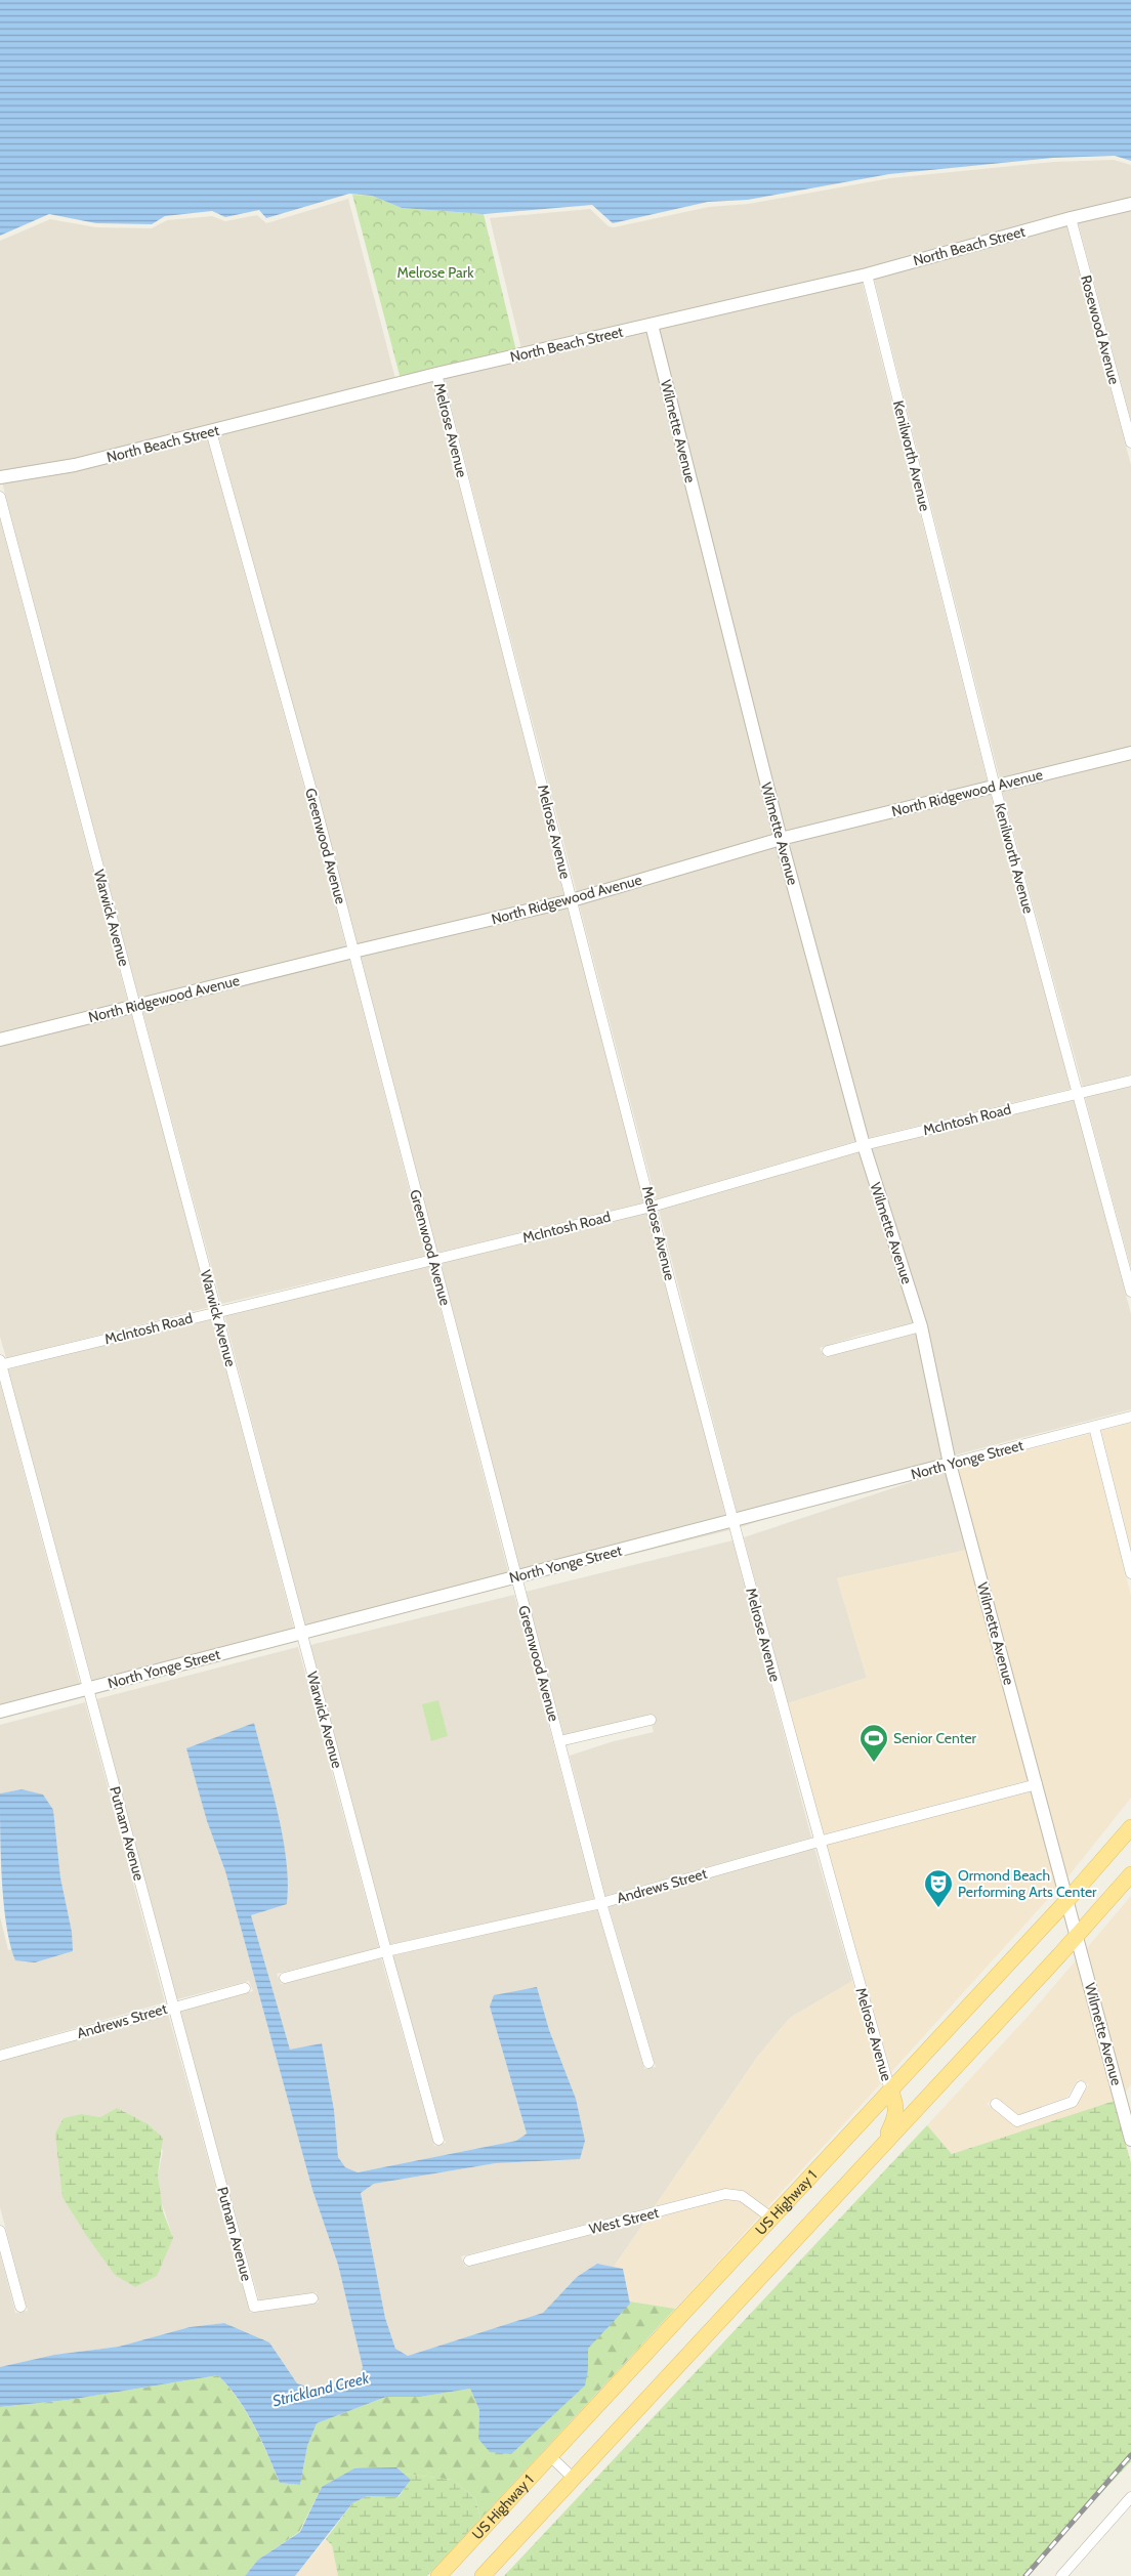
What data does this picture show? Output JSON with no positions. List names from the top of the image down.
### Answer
{
  "streets": {
    "main road": ["US Highway 1"],
    "street": [
      "North Beach Street",
      "Rosewood Avenue",
      "Melrose Avenue",
      "Wilmette Avenue",
      "Kenilworth Avenue",
      "North Ridgewood Avenue",
      "Greenwood Avenue",
      "Warwick Avenue",
      "McIntosh Road",
      "North Yonge Street",
      "Putnam Avenue",
      "Andrews Street",
      "West Street"
    ]
  },
  "crossings": [
    ["North Beach Street", "Rosewood Avenue"],
    ["North Beach Street", "Melrose Avenue"],
    ["North Beach Street", "Wilmette Avenue"],
    ["North Beach Street", "Kenilworth Avenue"],
    ["North Beach Street", "Greenwood Avenue"],
    ["Melrose Avenue", "North Ridgewood Avenue"],
    ["Melrose Avenue", "McIntosh Road"],
    ["Melrose Avenue", "North Yonge Street"],
    ["Melrose Avenue", "Andrews Street"],
    ["Melrose Avenue", "US Highway 1"],
    ["Wilmette Avenue", "North Ridgewood Avenue"],
    ["Wilmette Avenue", "McIntosh Road"],
    ["Wilmette Avenue", "North Yonge Street"],
    ["Wilmette Avenue", "Andrews Street"],
    ["Wilmette Avenue", "US Highway 1"],
    ["Kenilworth Avenue", "North Ridgewood Avenue"],
    ["Kenilworth Avenue", "McIntosh Road"],
    ["North Ridgewood Avenue", "Greenwood Avenue"],
    ["North Ridgewood Avenue", "Warwick Avenue"],
    ["Greenwood Avenue", "McIntosh Road"],
    ["Greenwood Avenue", "North Yonge Street"],
    ["Greenwood Avenue", "Andrews Street"],
    ["Warwick Avenue", "McIntosh Road"],
    ["Warwick Avenue", "North Yonge Street"],
    ["Warwick Avenue", "Andrews Street"],
    ["McIntosh Road", "Putnam Avenue"],
    ["North Yonge Street", "Putnam Avenue"],
    ["Putnam Avenue", "Andrews Street"],
    ["US Highway 1", "West Street"]
  ],
  "water": ["Strickland Creek"],
  "parks": ["Melrose Park"],
  "places": {
    "sports": ["Senior Center"],
    "theatre": ["Ormond Beach Performing Arts Center"]
  }
}
